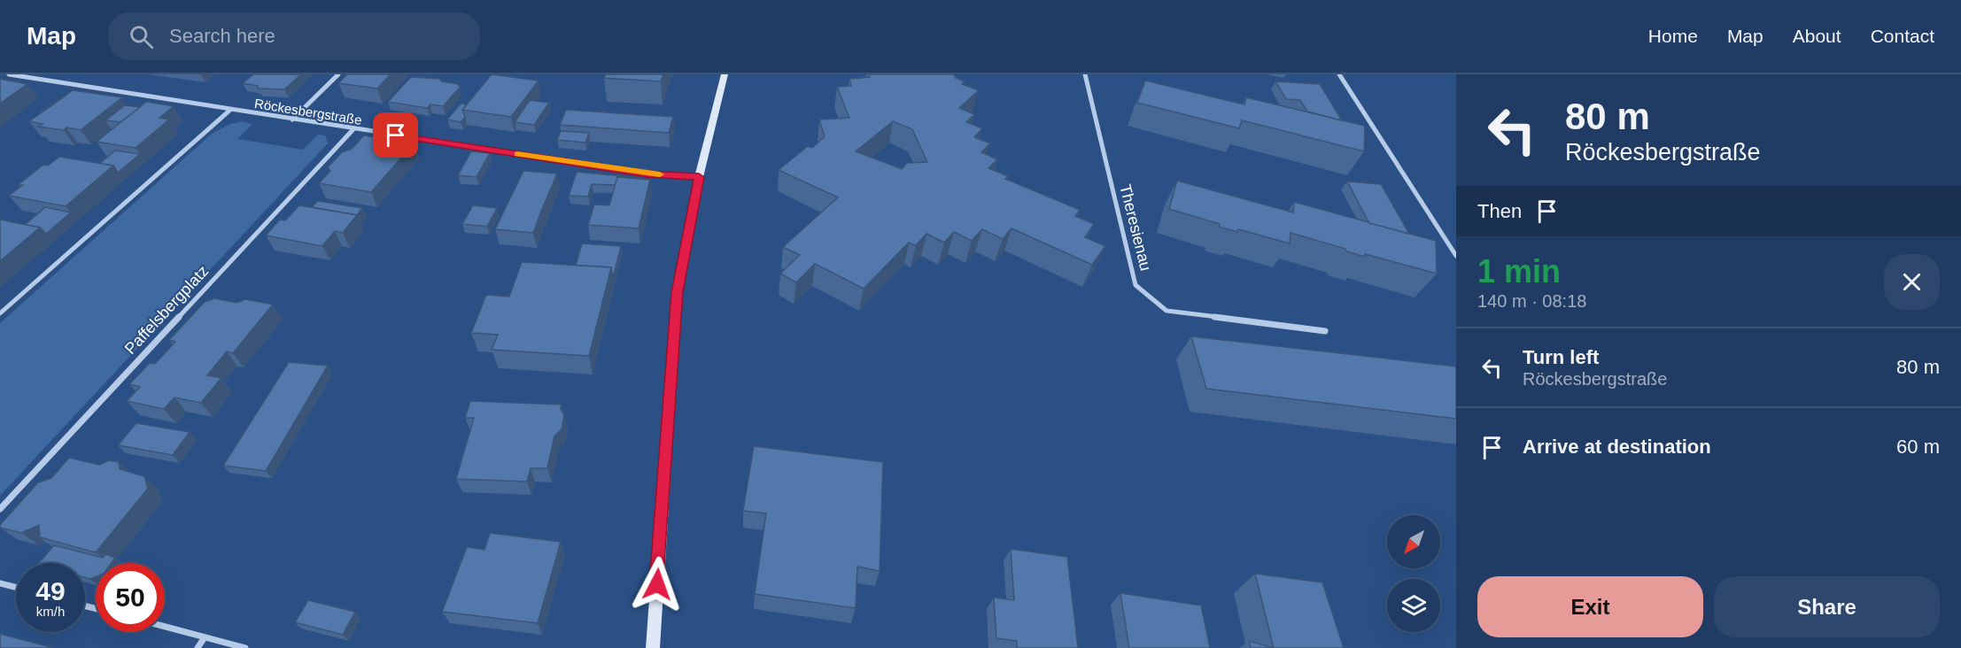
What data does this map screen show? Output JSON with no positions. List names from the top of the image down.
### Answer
{
  "streets": {
    "street": ["Röckesbergstraße", "Theresienau", "Paffelsbergplatz"]
  },
  "crossings": [
    ["Röckesbergstraße", "Paffelsbergplatz"]
  ],
  "north": "bottom left",
  "page": {
    "header": "Map",
    "search": "Search here",
    "nav": [
      "Home",
      "Map",
      "About",
      "Contact"
    ],
    "turn": ["80 m", "Röckesbergstraße"],
    "then": "Then",
    "heading": ["1 min", "140 m · 08:18"],
    "list": [
      {
        "name": "Turn left",
        "note": "Röckesbergstraße",
        "value": "80 m"
      },
      {
        "name": "Arrive at destination",
        "value": "60 m"
      }
    ],
    "speed": "49 km/h",
    "limit": "50",
    "buttons": ["Exit", "Share"]
  }
}
